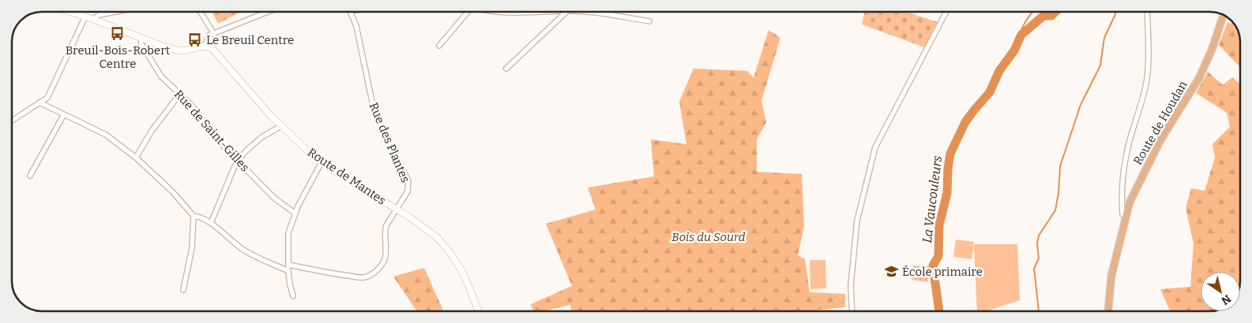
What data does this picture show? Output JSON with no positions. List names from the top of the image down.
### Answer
{
  "streets": {
    "main road": ["Route de Houdan", "Route de Mantes"],
    "street": ["Rue de Saint-Gilles", "Rue des Plantes"]
  },
  "crossings": [
    ["Rue des Plantes", "Route de Mantes"]
  ],
  "water": ["La Vaucouleurs"],
  "parks": ["Bois du Sourd"],
  "places": {
    "bus stop": ["Breuil-Bois-Robert Centre", "Le Breuil Centre"],
    "school or university": ["École primaire"]
  },
  "north": "bottom right"
}
